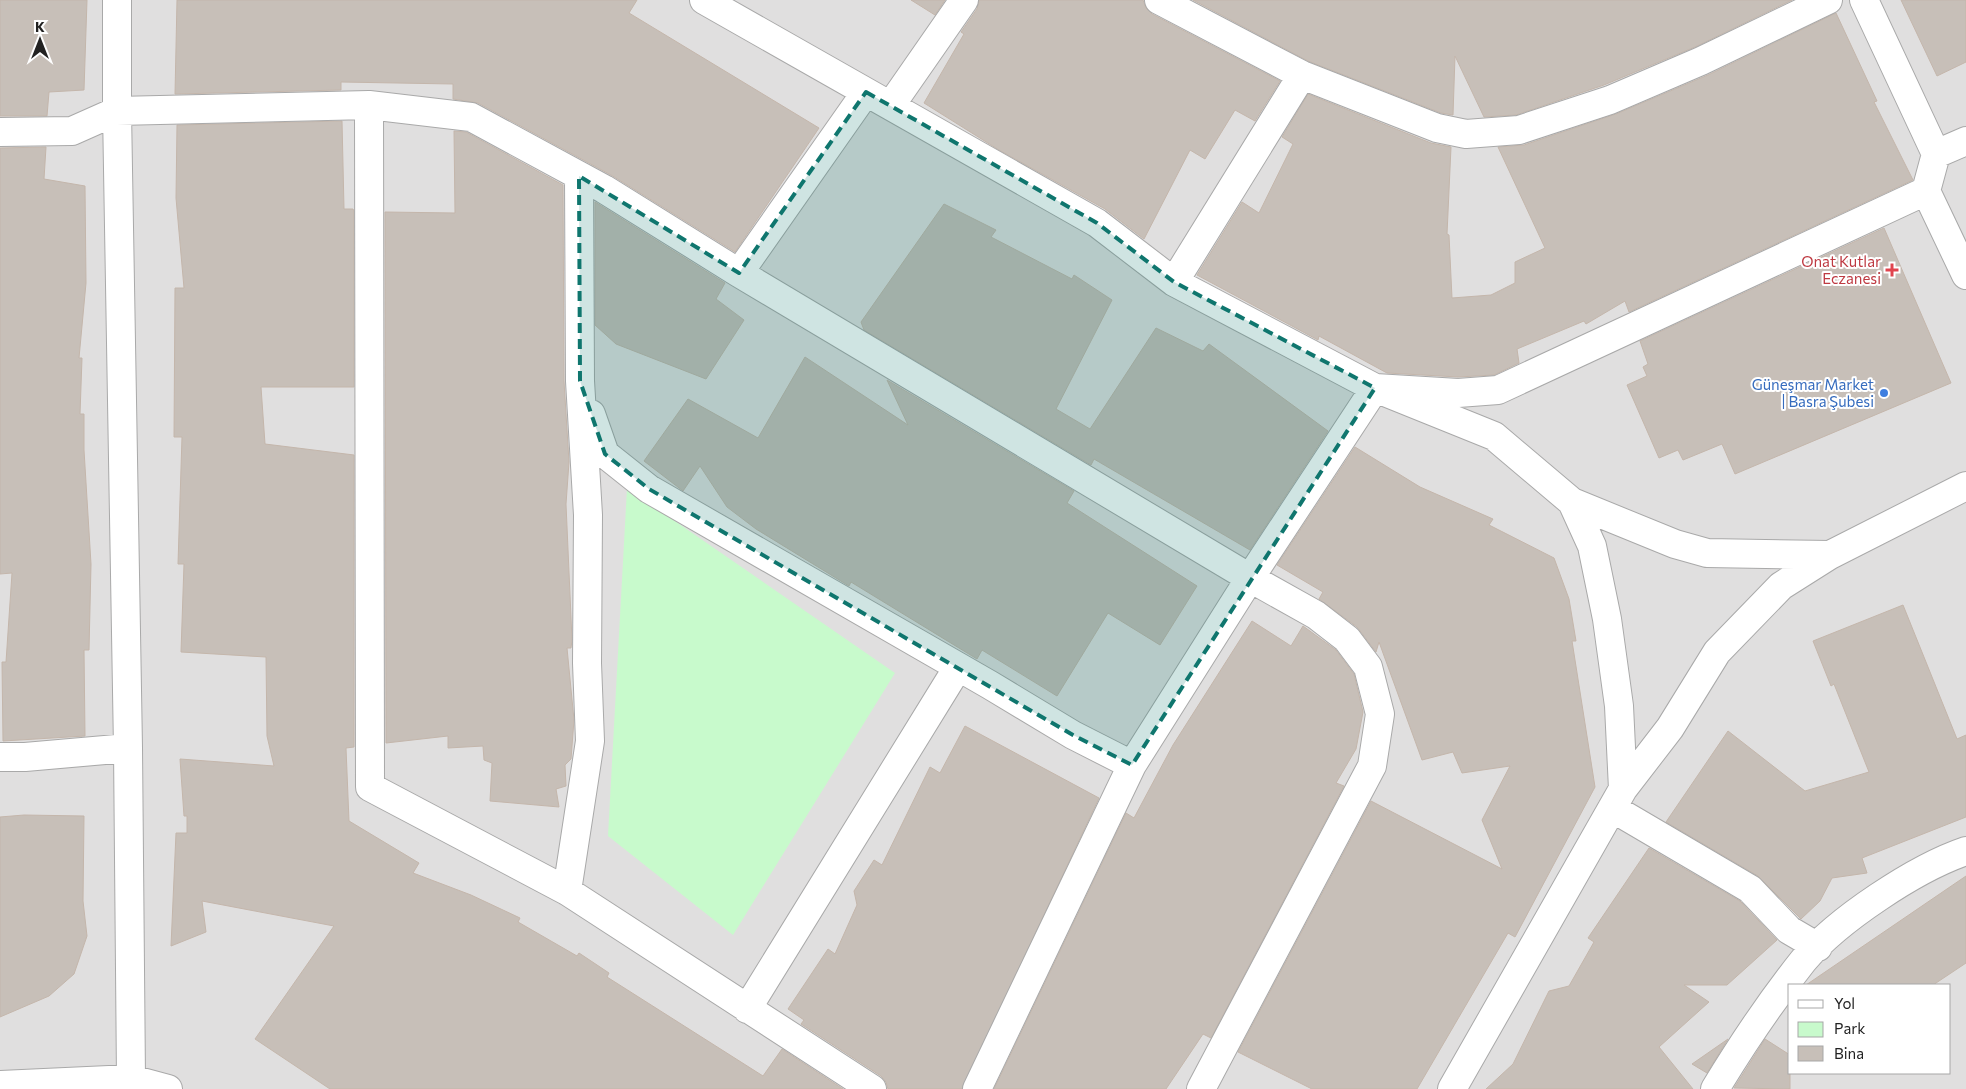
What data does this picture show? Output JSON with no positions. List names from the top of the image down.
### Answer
{
  "places": {
    "health": ["Onat Kutlar Eczanesi"],
    "other": ["Güneşmar Market | Basra Şubesi"]
  },
  "legend": ["Yol", "Park", "Bina"],
  "north": "top"
}
